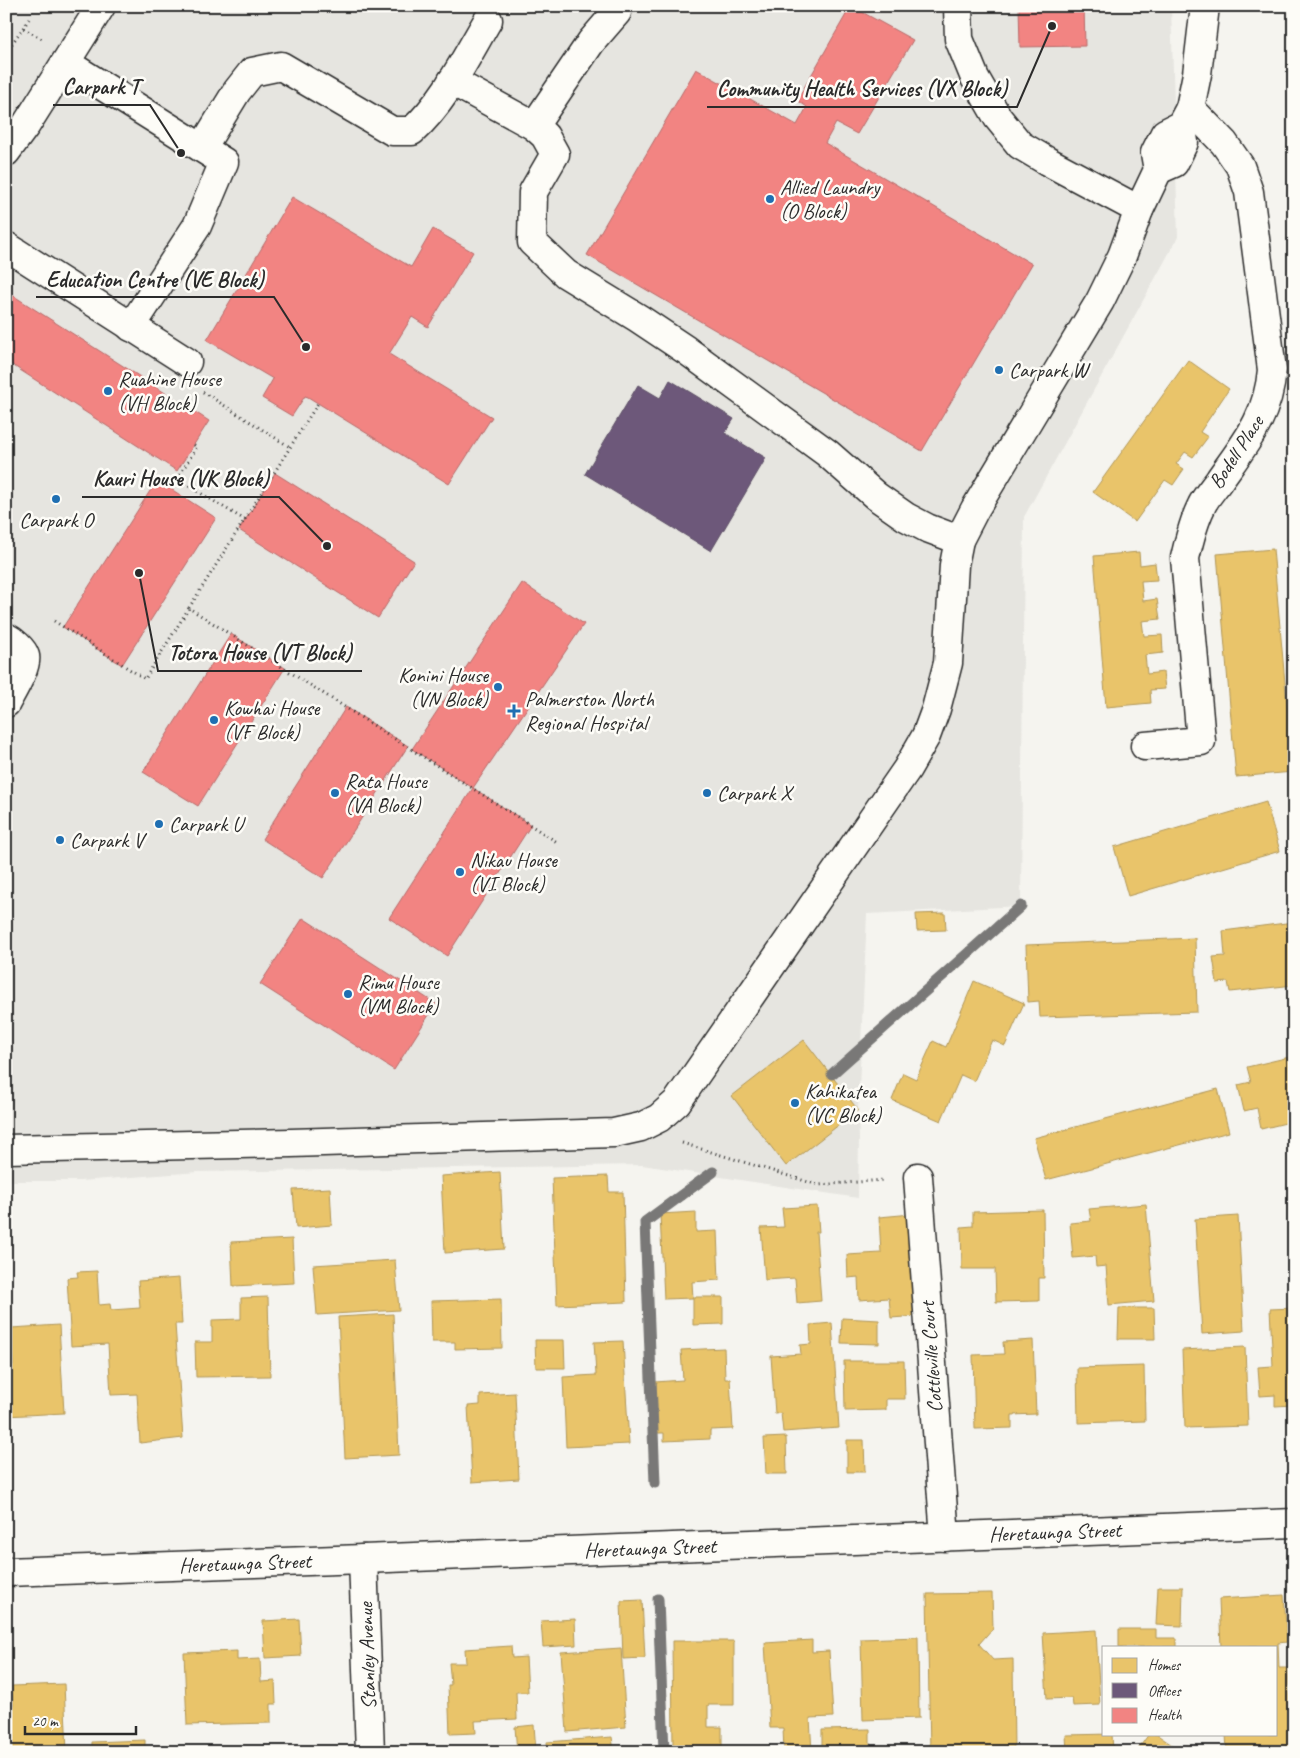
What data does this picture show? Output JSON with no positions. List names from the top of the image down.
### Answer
{
  "streets": {
    "street": [
      "Bodell Place",
      "Cottleville Court",
      "Heretaunga Street",
      "Stanley Avenue"
    ]
  },
  "crossings": [
    ["Cottleville Court", "Heretaunga Street"],
    ["Heretaunga Street", "Stanley Avenue"]
  ],
  "places": {
    "other": [
      "Community Health Services (VX Block)",
      "Carpark T",
      "Allied Laundry (O Block)",
      "Education Centre (VE Block)",
      "Carpark W",
      "Ruahine House (VH Block)",
      "Carpark O",
      "Kauri House (VK Block)",
      "Totora House (VT Block)",
      "Konini House (VN Block)",
      "Kowhai House (VF Block)",
      "Rata House (VA Block)",
      "Carpark X",
      "Carpark U",
      "Carpark V",
      "Nikau House (VI Block)",
      "Rimu House (VM Block)",
      "Kahikatea (VC Block)"
    ],
    "health": ["Palmerston North Regional Hospital"]
  },
  "legend": ["Homes", "Offices", "Health"],
  "scale_bar": "20 m"
}
